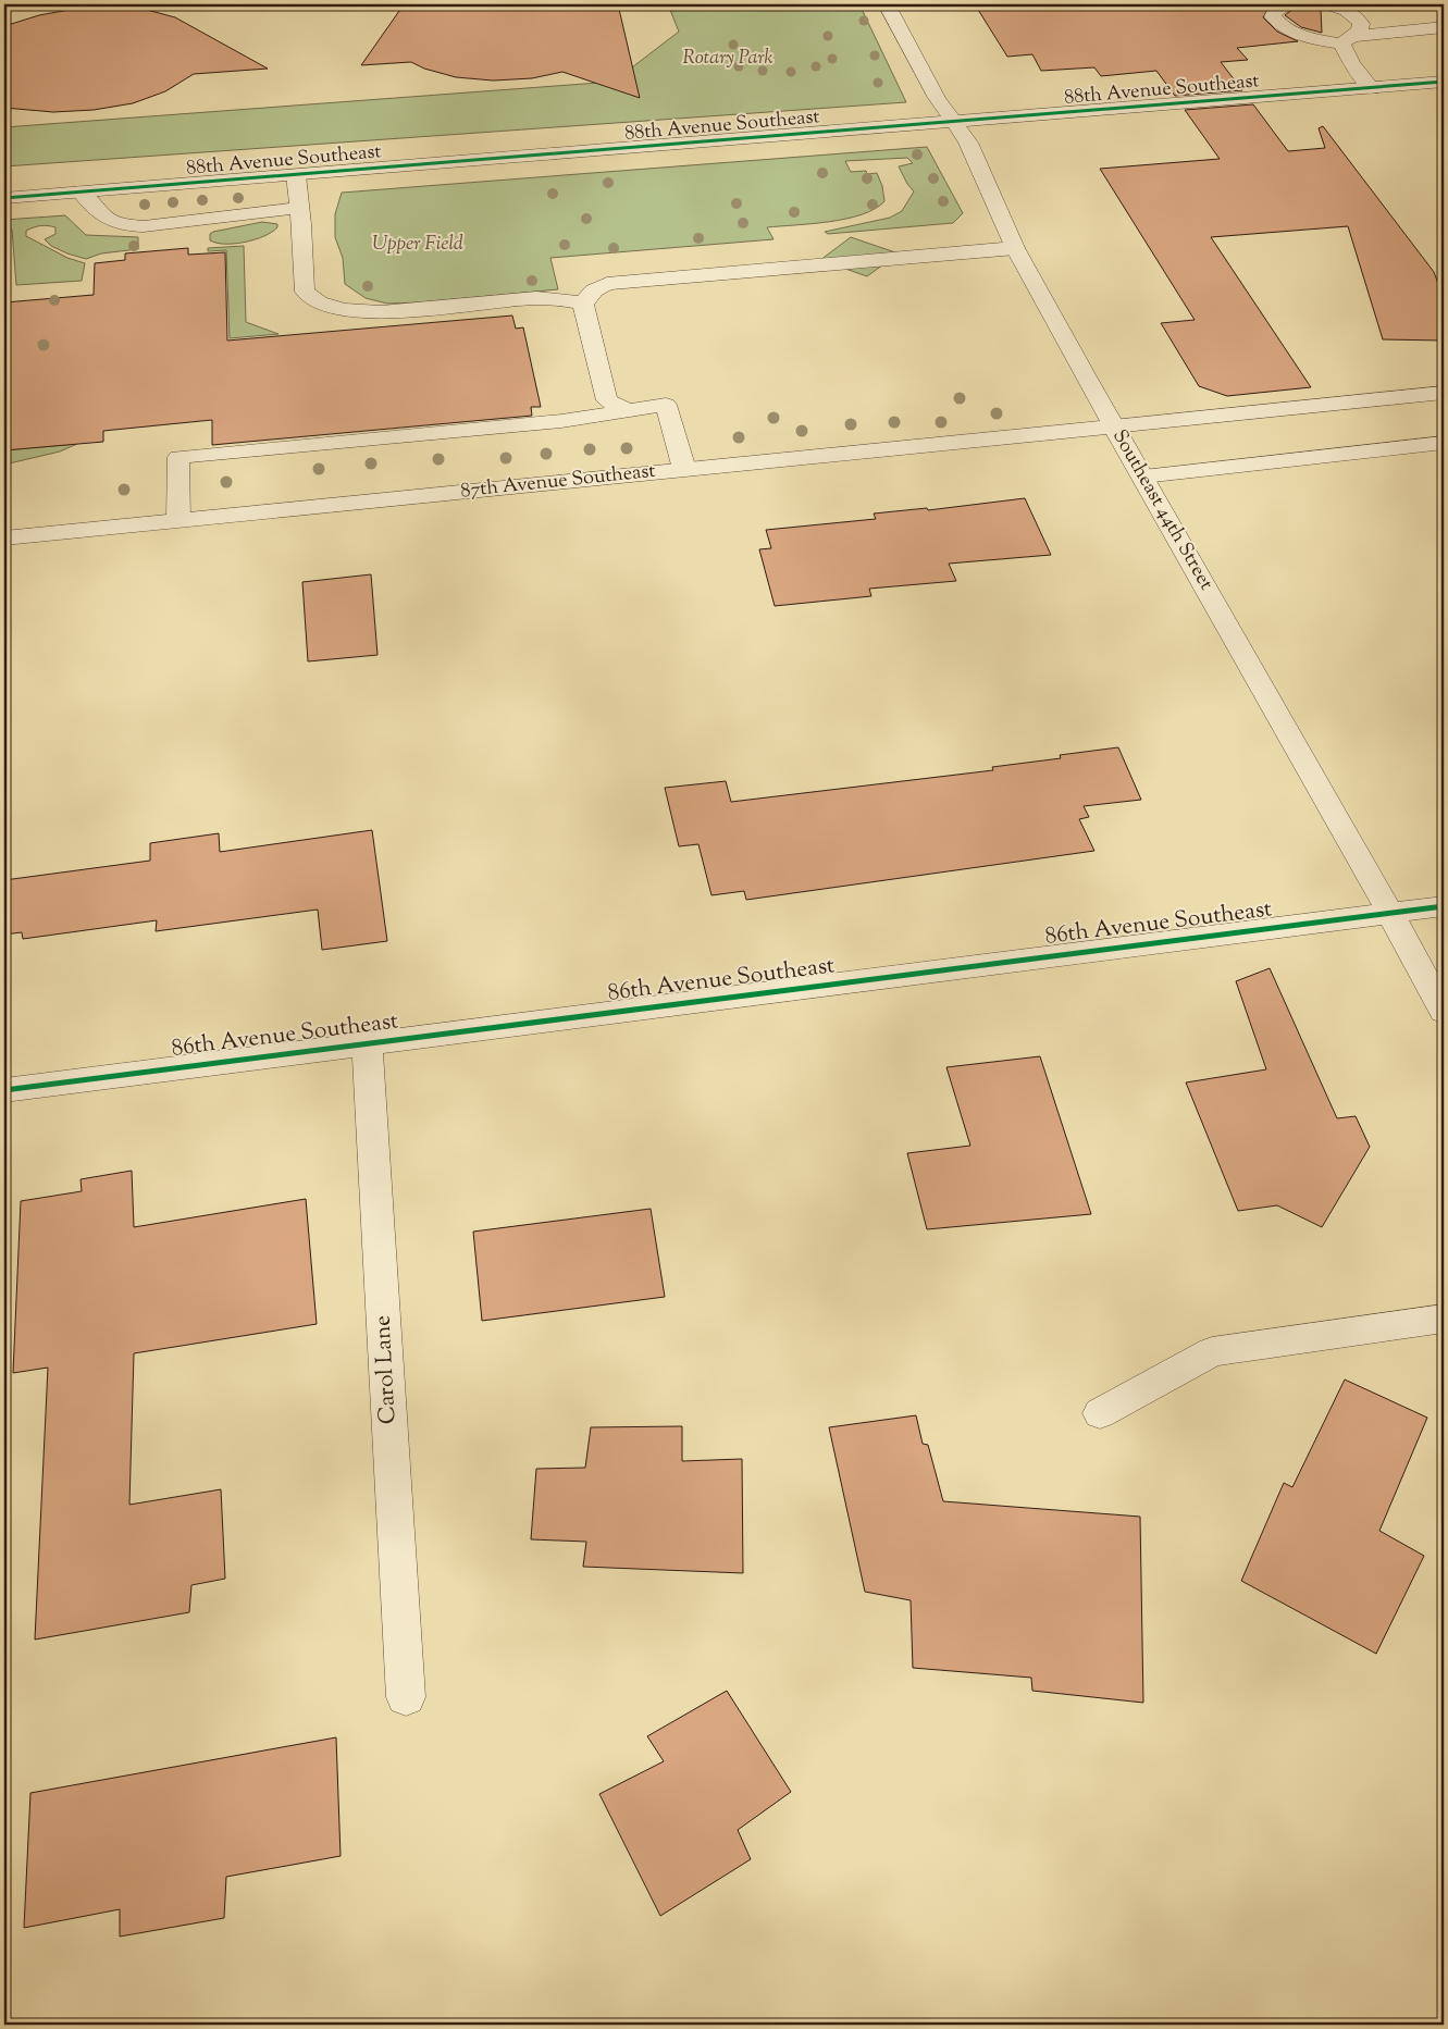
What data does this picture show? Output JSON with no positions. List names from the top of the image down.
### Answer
{
  "streets": {
    "street": [
      "88th Avenue Southeast",
      "87th Avenue Southeast",
      "Southeast 44th Street",
      "86th Avenue Southeast",
      "Carol Lane"
    ]
  },
  "crossings": [
    ["88th Avenue Southeast", "Southeast 44th Street"],
    ["87th Avenue Southeast", "Southeast 44th Street"],
    ["Southeast 44th Street", "86th Avenue Southeast"],
    ["86th Avenue Southeast", "Carol Lane"]
  ],
  "parks": ["Rotary Park", "Upper Field"]
}
